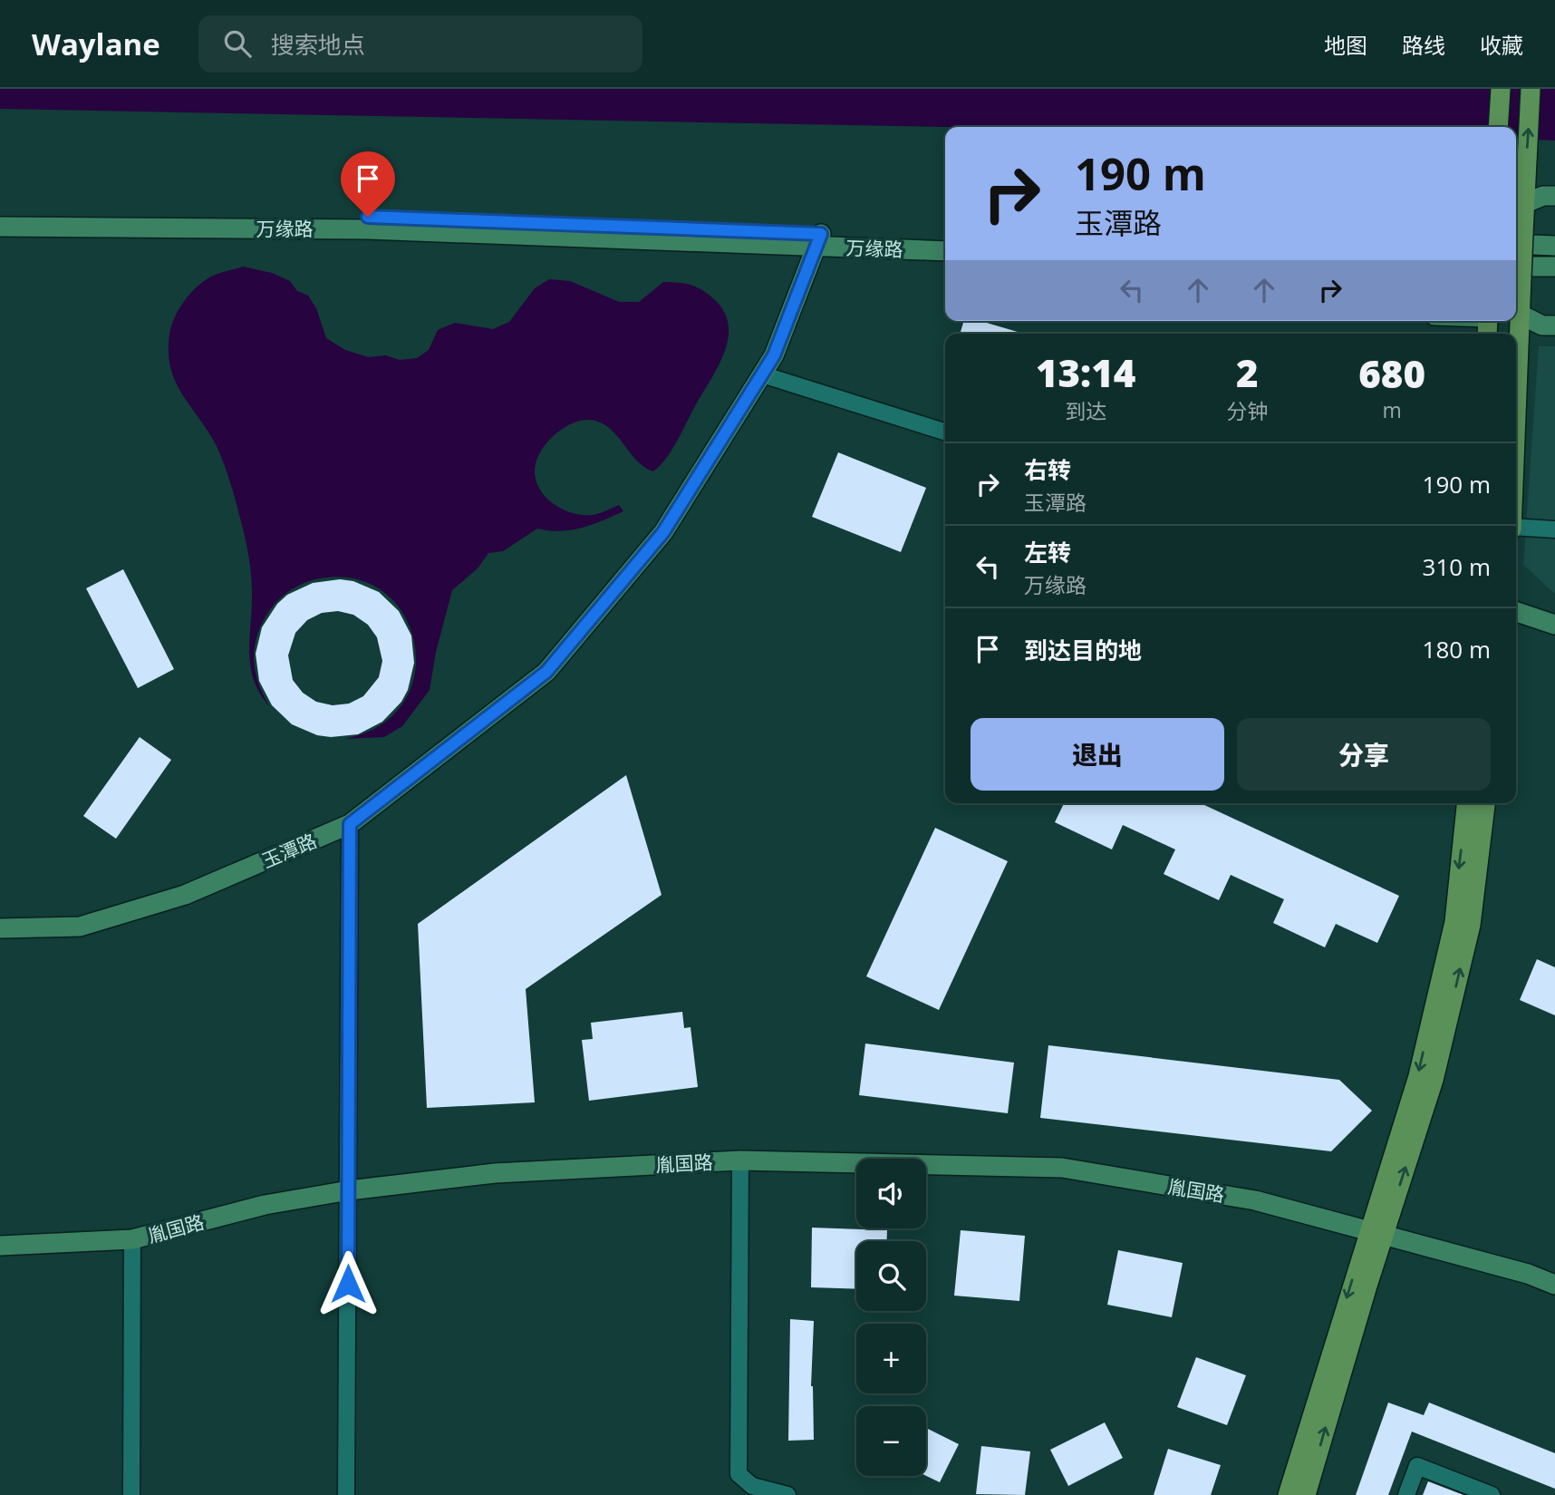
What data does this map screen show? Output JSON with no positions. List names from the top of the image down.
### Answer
{
  "streets": {
    "main road": ["万缘路", "玉潭路", "胤国路"]
  },
  "crossings": [
    ["万缘路", "玉潭路"]
  ],
  "page": {
    "header": "Waylane",
    "search": "搜索地点",
    "nav": ["地图", "路线", "收藏"],
    "turn": ["190 m", "玉潭路"],
    "eta": [
      "13:14",
      "到达",
      "2",
      "分钟",
      "680",
      "m"
    ],
    "list": [
      {
        "name": "右转",
        "note": "玉潭路",
        "value": "190 m"
      },
      {
        "name": "左转",
        "note": "万缘路",
        "value": "310 m"
      },
      {
        "name": "到达目的地",
        "value": "180 m"
      }
    ],
    "buttons": ["退出", "分享"],
    "map_buttons": ["+", "−"]
  }
}
